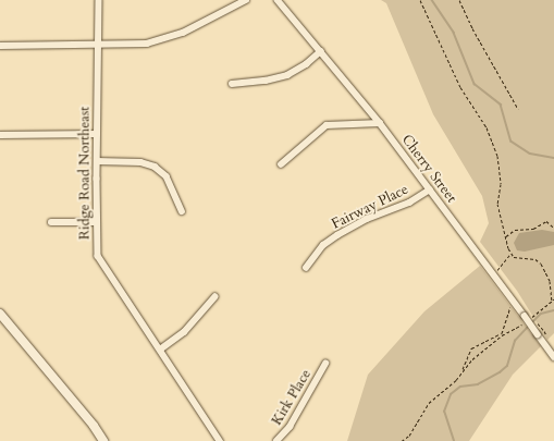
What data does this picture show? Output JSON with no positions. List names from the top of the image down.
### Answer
{
  "streets": {
    "street": [
      "Cherry Street",
      "Ridge Road Northeast",
      "Fairway Place",
      "Kirk Place"
    ]
  },
  "crossings": [
    ["Cherry Street", "Fairway Place"]
  ]
}
